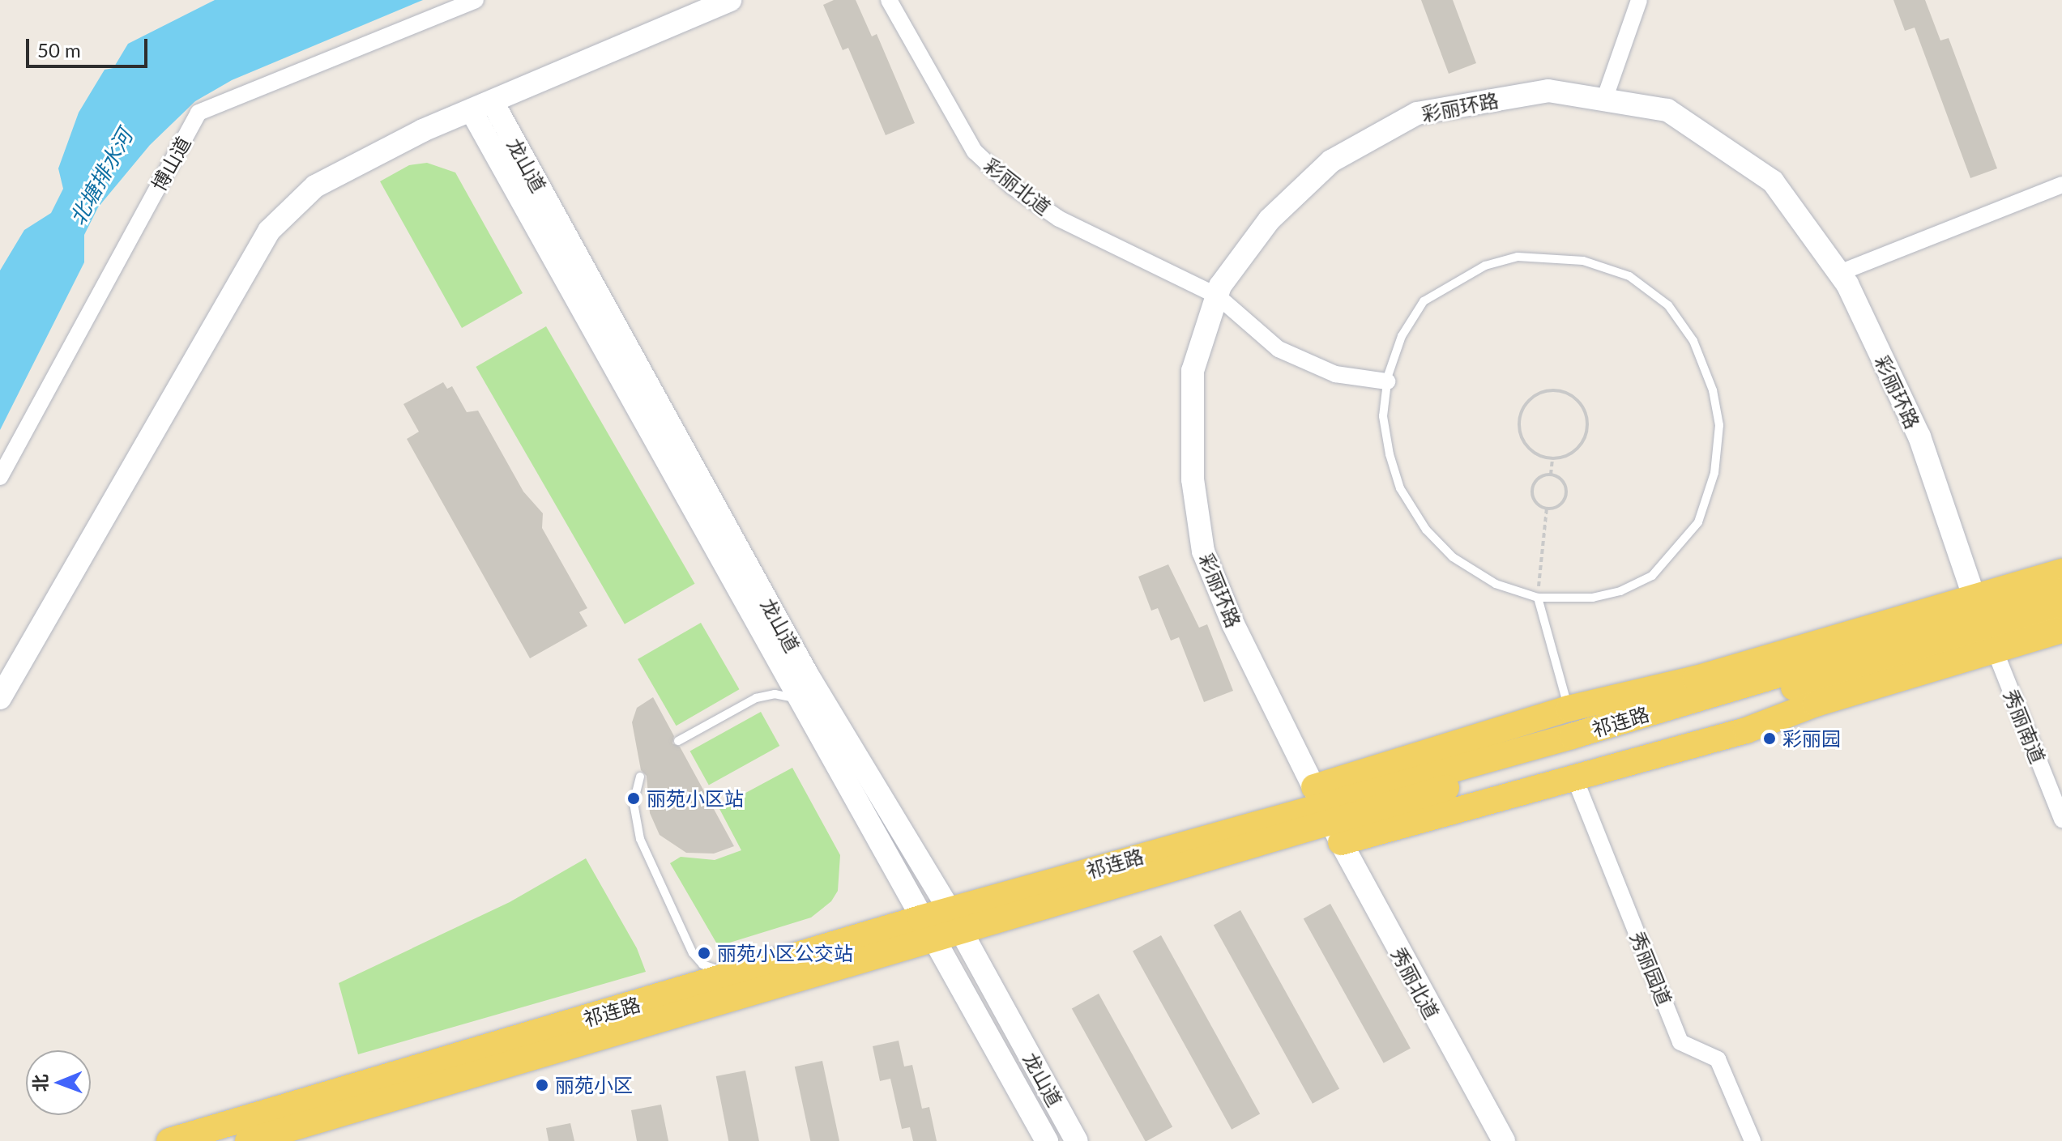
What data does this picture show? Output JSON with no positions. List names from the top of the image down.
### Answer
{
  "streets": {
    "main road": ["祁连路"],
    "street": [
      "彩丽环路",
      "博山道",
      "龙山道",
      "彩丽北道",
      "秀丽南道",
      "秀丽园道",
      "秀丽北道"
    ]
  },
  "crossings": [
    ["彩丽环路", "彩丽北道"],
    ["彩丽环路", "祁连路"],
    ["彩丽环路", "秀丽南道"],
    ["彩丽环路", "秀丽北道"],
    ["龙山道", "祁连路"],
    ["祁连路", "秀丽南道"],
    ["祁连路", "秀丽北道"]
  ],
  "water": ["北塘排水河"],
  "places": [
    "彩丽园",
    "丽苑小区站",
    "丽苑小区公交站",
    "丽苑小区"
  ],
  "scale_bar": "50 m",
  "north": "left"
}
